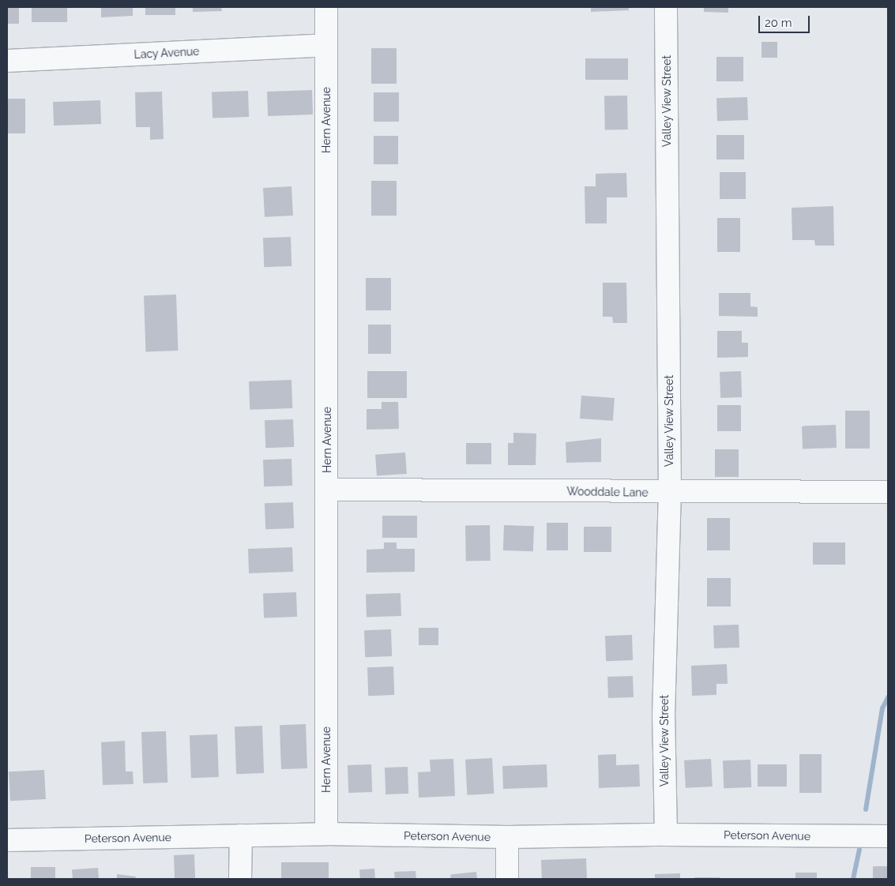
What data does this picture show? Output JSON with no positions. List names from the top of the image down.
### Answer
{
  "streets": {
    "street": [
      "Lacy Avenue",
      "Valley View Street",
      "Hern Avenue",
      "Wooddale Lane",
      "Peterson Avenue"
    ]
  },
  "crossings": [
    ["Lacy Avenue", "Hern Avenue"],
    ["Valley View Street", "Wooddale Lane"],
    ["Valley View Street", "Peterson Avenue"],
    ["Hern Avenue", "Wooddale Lane"],
    ["Hern Avenue", "Peterson Avenue"]
  ],
  "scale_bar": "20 m"
}
